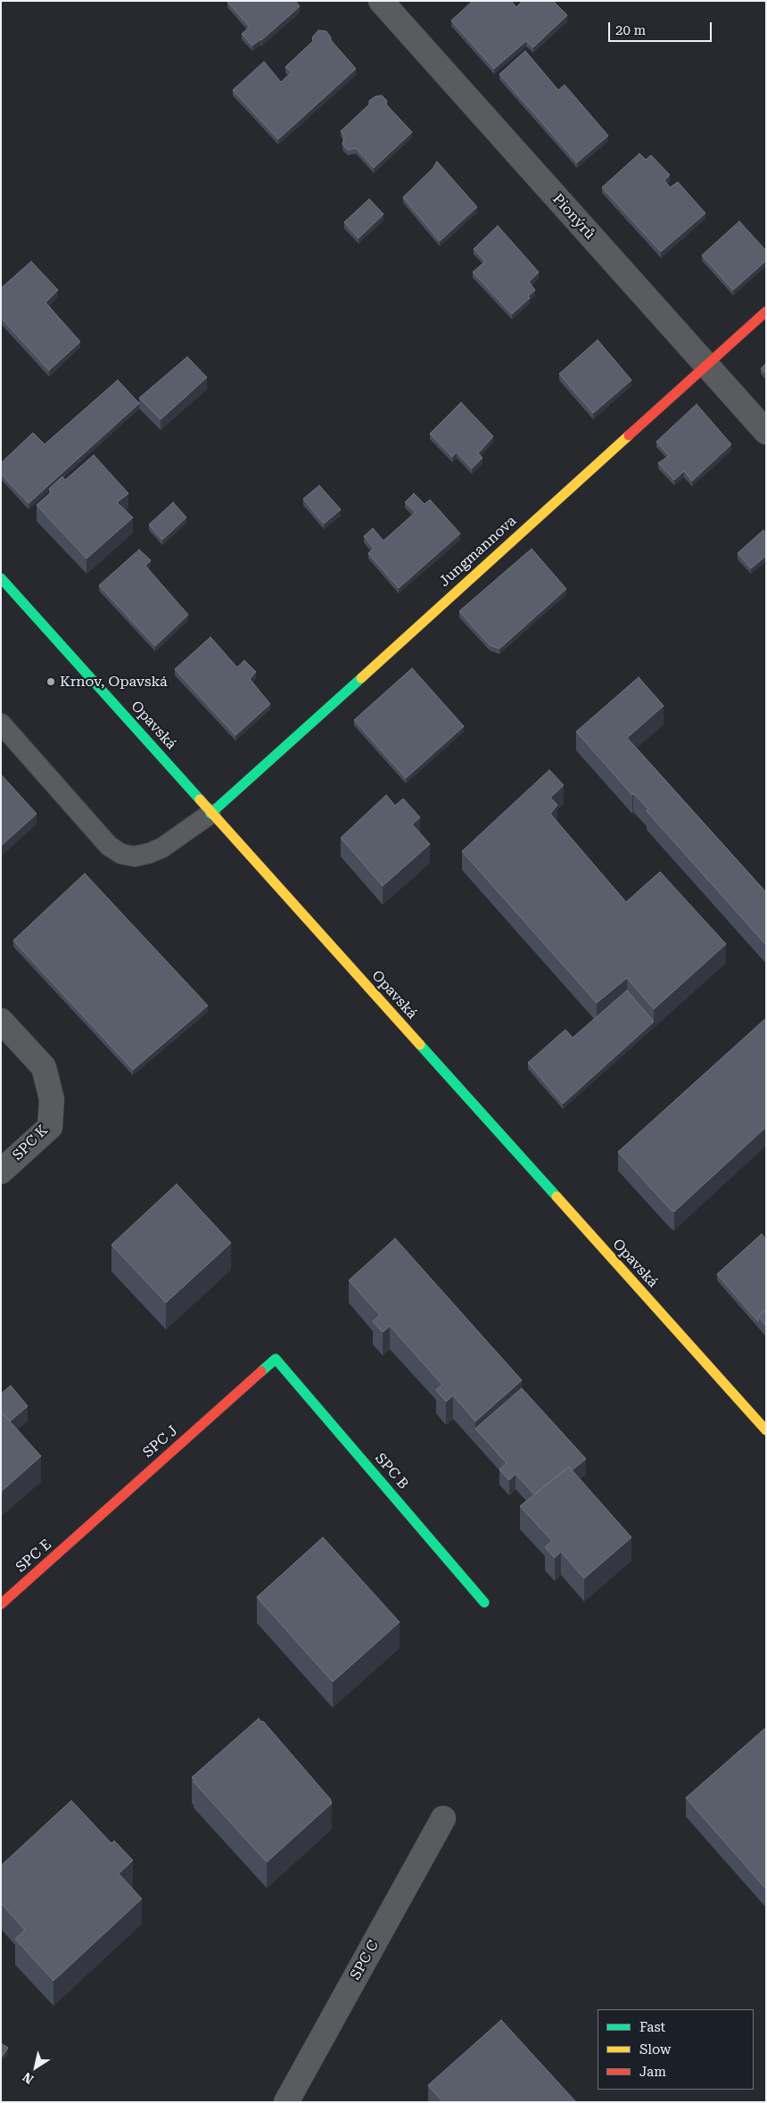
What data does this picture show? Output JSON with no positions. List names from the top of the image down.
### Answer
{
  "streets": {
    "street": [
      "Pionýrů",
      "Jungmannova",
      "Opavská",
      "SPC K",
      "SPC J",
      "SPC B",
      "SPC E",
      "SPC C"
    ]
  },
  "crossings": [
    ["Pionýrů", "Jungmannova"],
    ["Jungmannova", "Opavská"],
    ["SPC J", "SPC B"],
    ["SPC J", "SPC E"]
  ],
  "places": ["Krnov, Opavská"],
  "legend": ["Fast", "Slow", "Jam"],
  "scale_bar": "20 m",
  "north": "bottom left"
}
